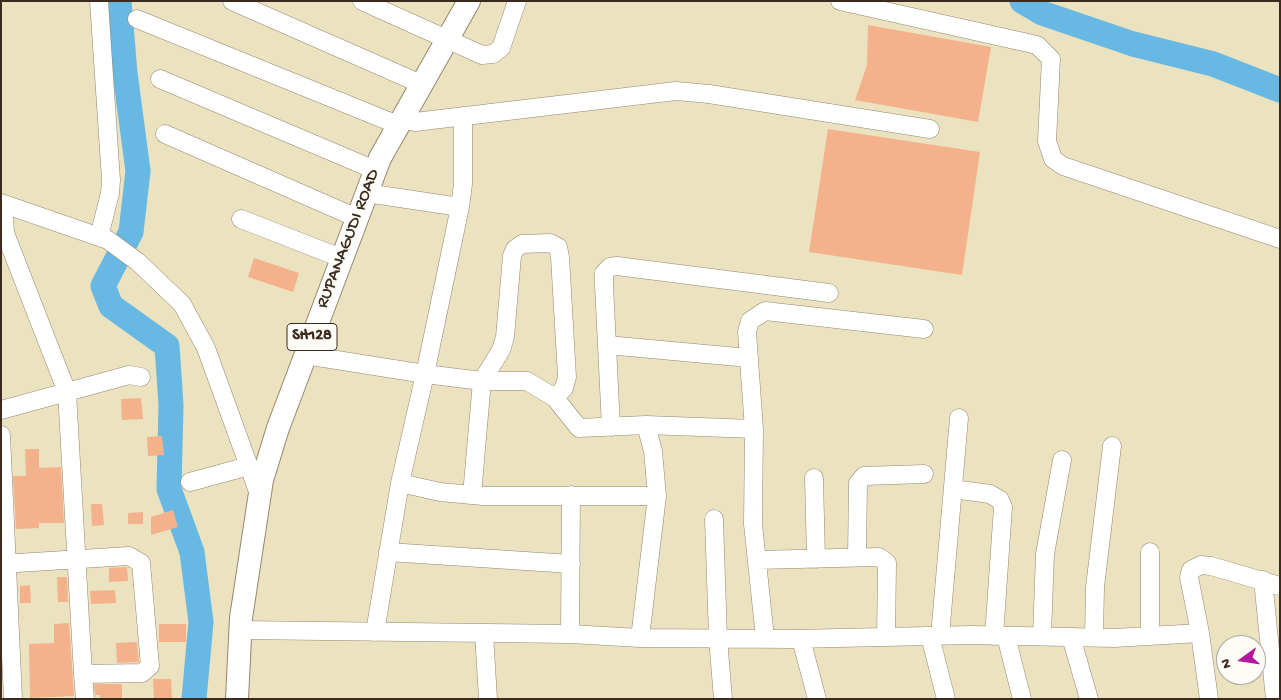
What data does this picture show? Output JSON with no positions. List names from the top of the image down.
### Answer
{
  "streets": {
    "main road": ["RUPANAGUDI ROAD", "SH128"]
  },
  "north": "left"
}
